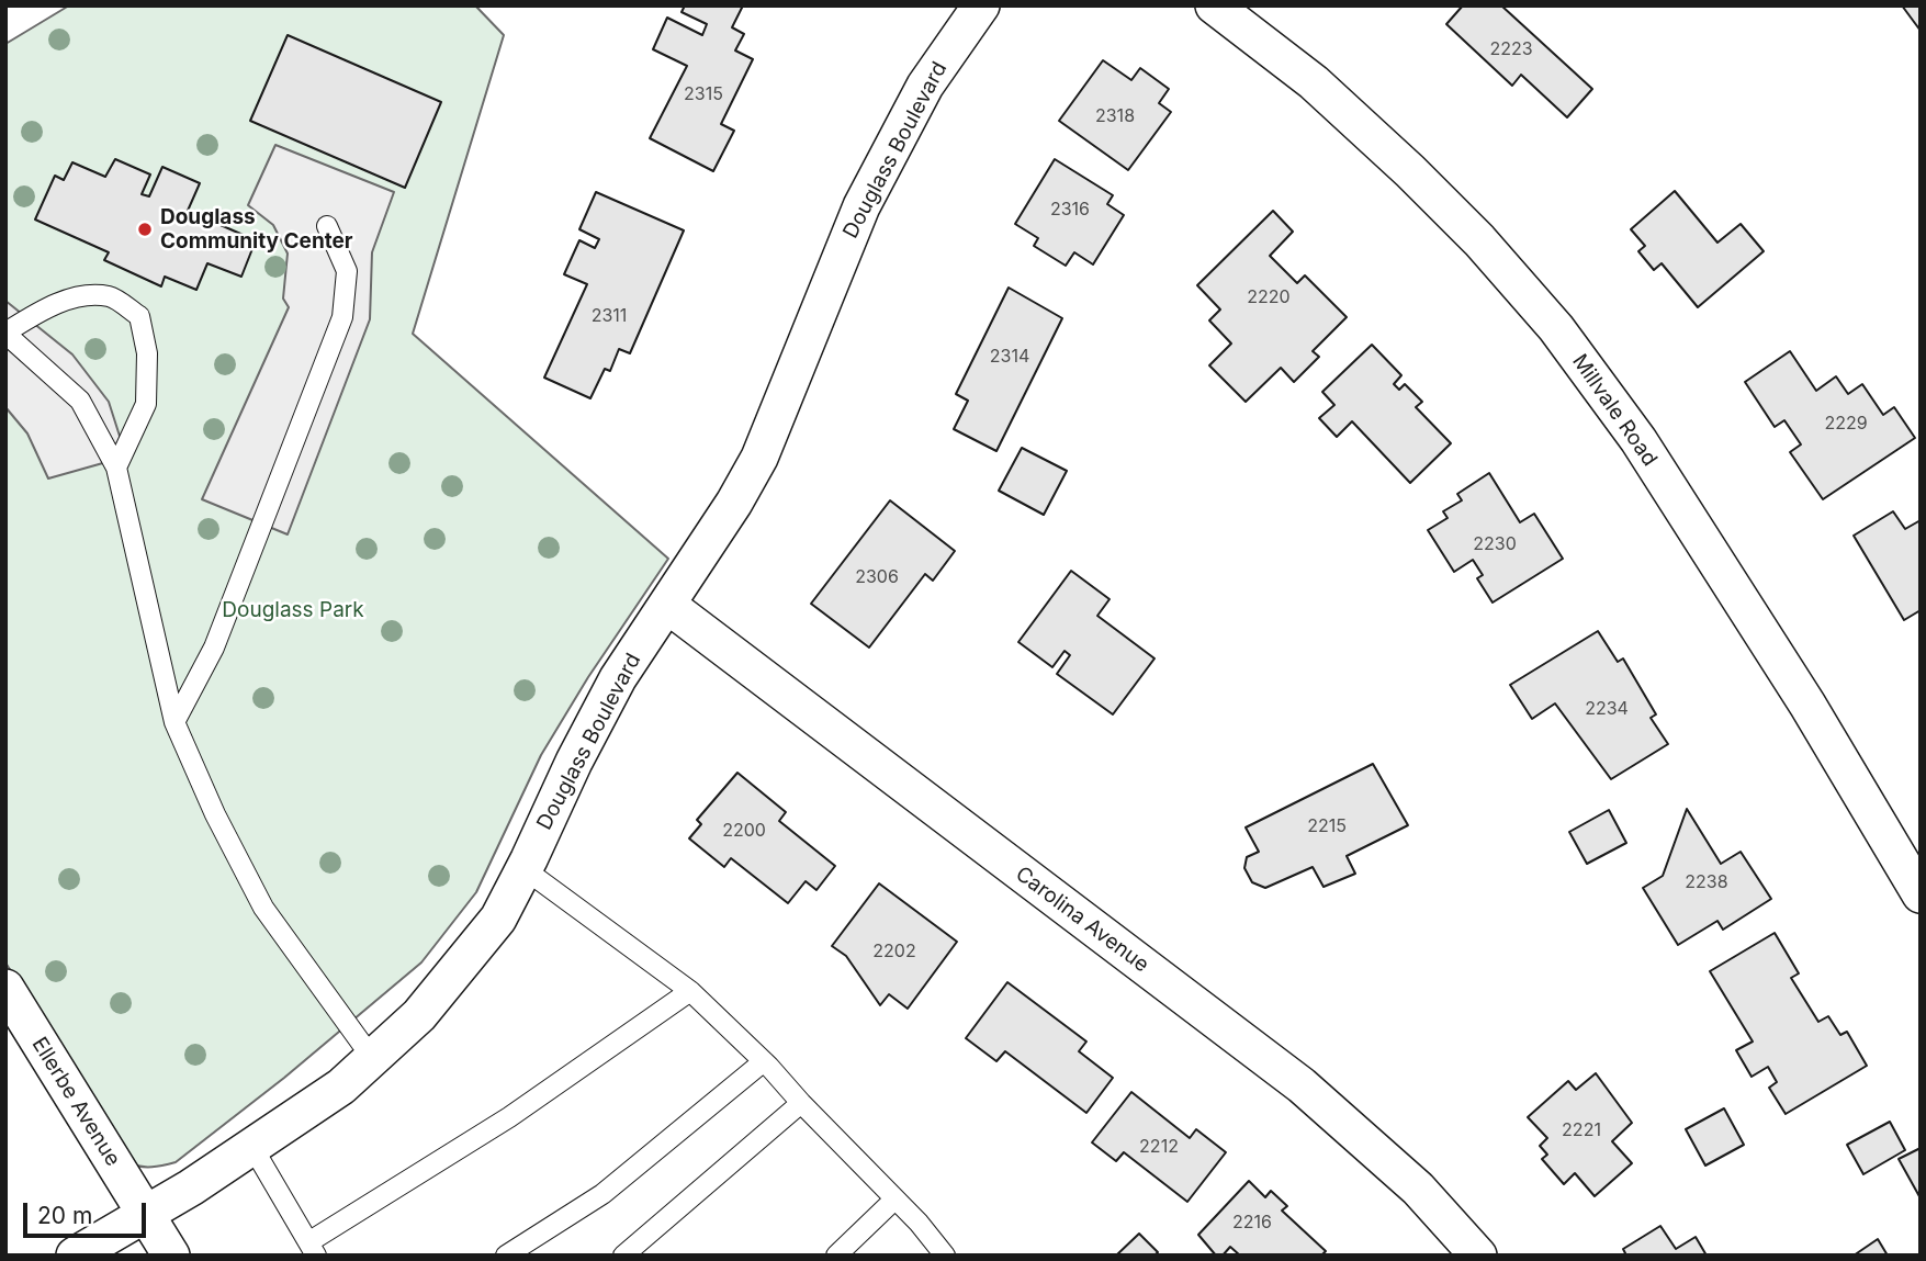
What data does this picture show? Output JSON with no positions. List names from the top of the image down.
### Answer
{
  "streets": {
    "street": [
      "Douglass Boulevard",
      "Millvale Road",
      "Carolina Avenue",
      "Ellerbe Avenue"
    ]
  },
  "crossings": [
    ["Douglass Boulevard", "Carolina Avenue"],
    ["Douglass Boulevard", "Ellerbe Avenue"]
  ],
  "parks": ["Douglass Park"],
  "places": ["Douglass Community Center"],
  "house_numbers": [
    "2223",
    "2315",
    "2318",
    "2316",
    "2220",
    "2311",
    "2314",
    "2229",
    "2230",
    "2306",
    "2234",
    "2215",
    "2200",
    "2238",
    "2202",
    "2221",
    "2212",
    "2216"
  ],
  "scale_bar": "20 m"
}
